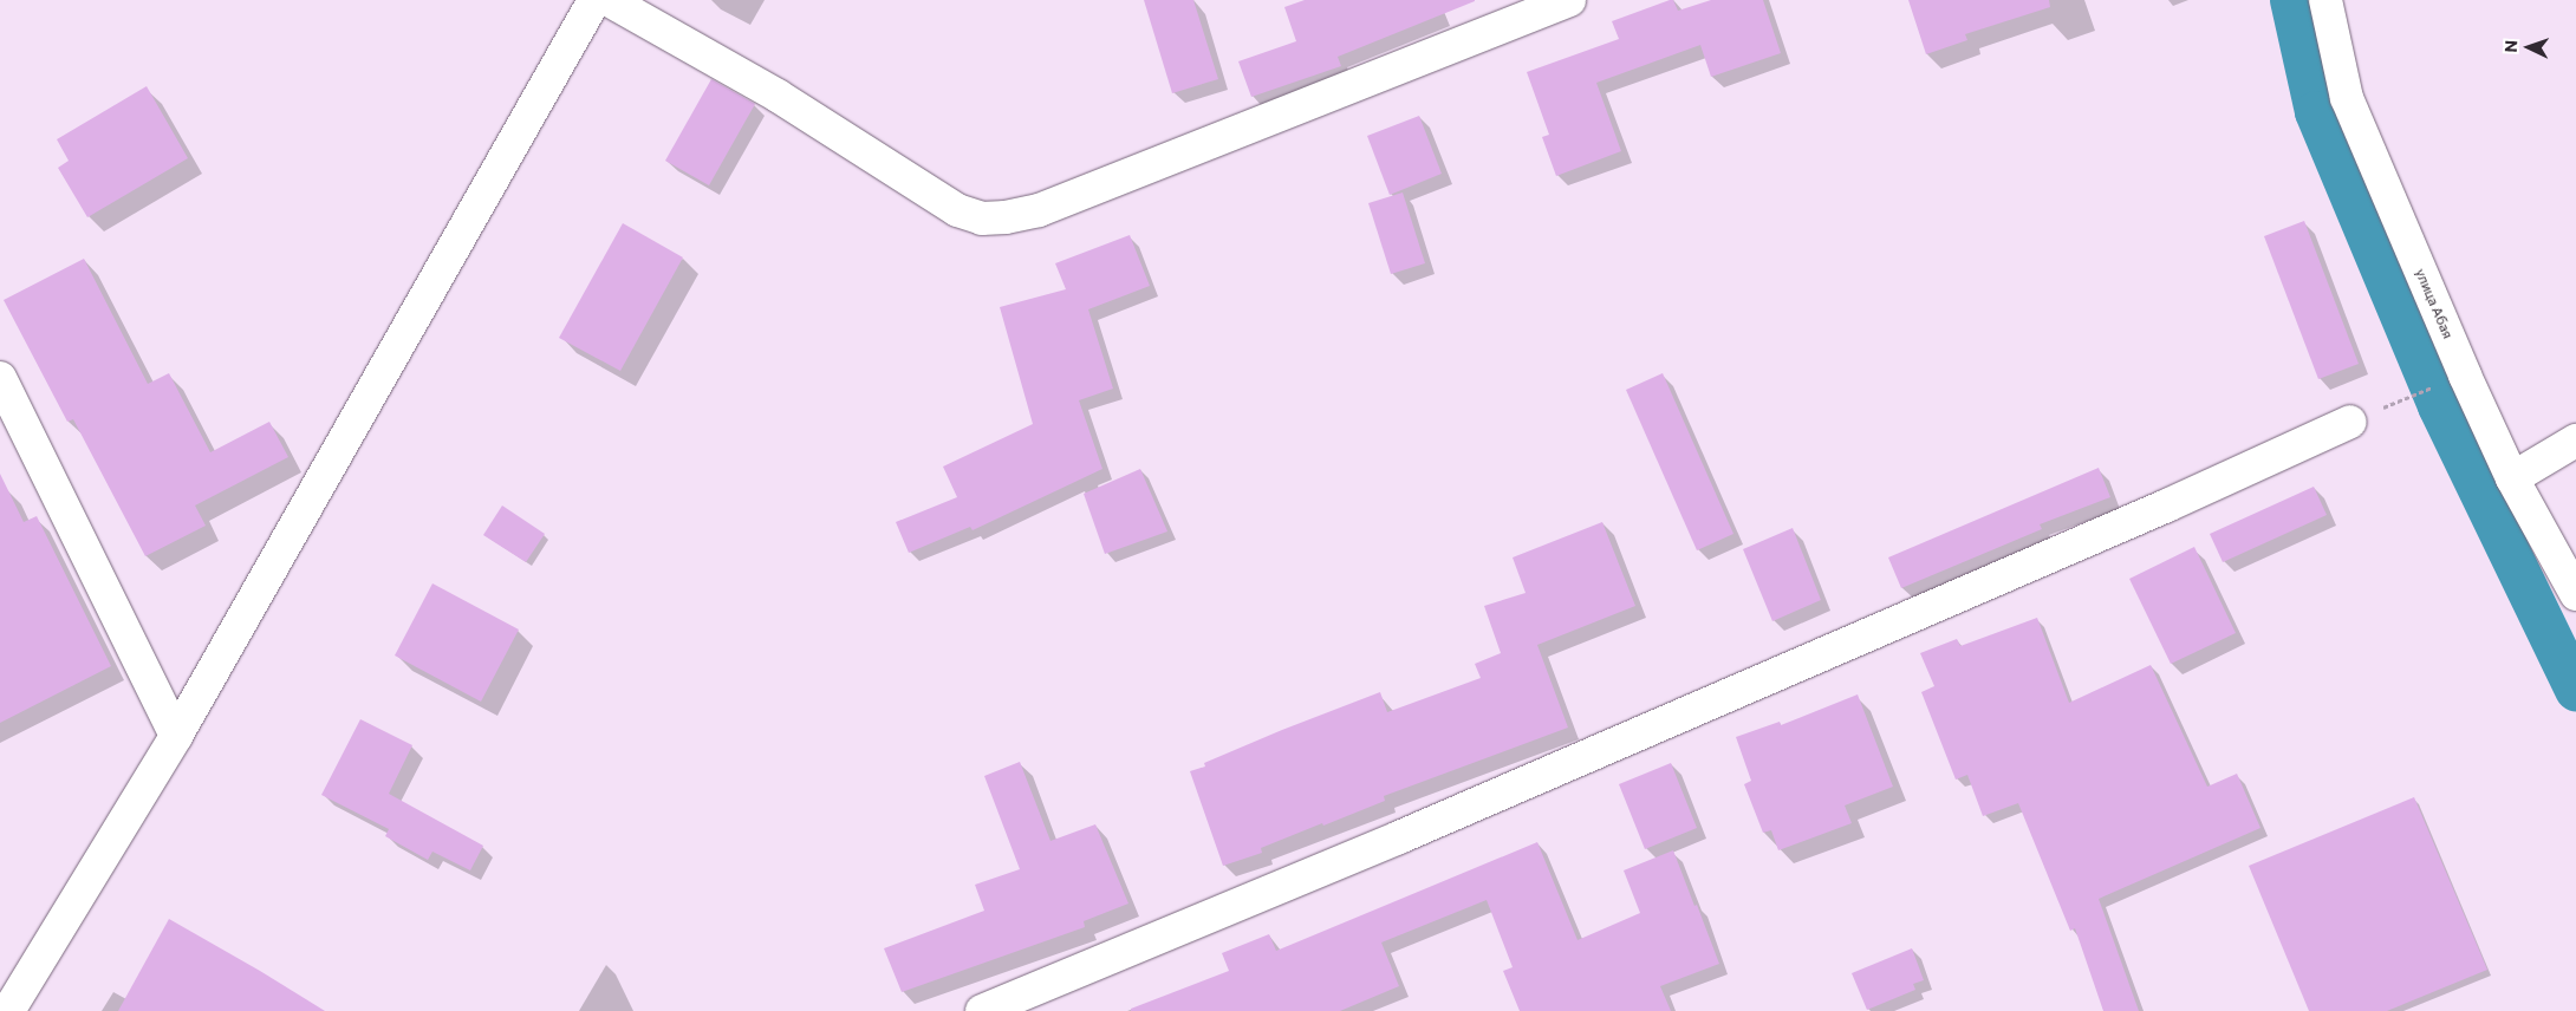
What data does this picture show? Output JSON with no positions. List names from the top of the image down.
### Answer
{
  "streets": {
    "street": ["улица Абая"]
  },
  "north": "left"
}
